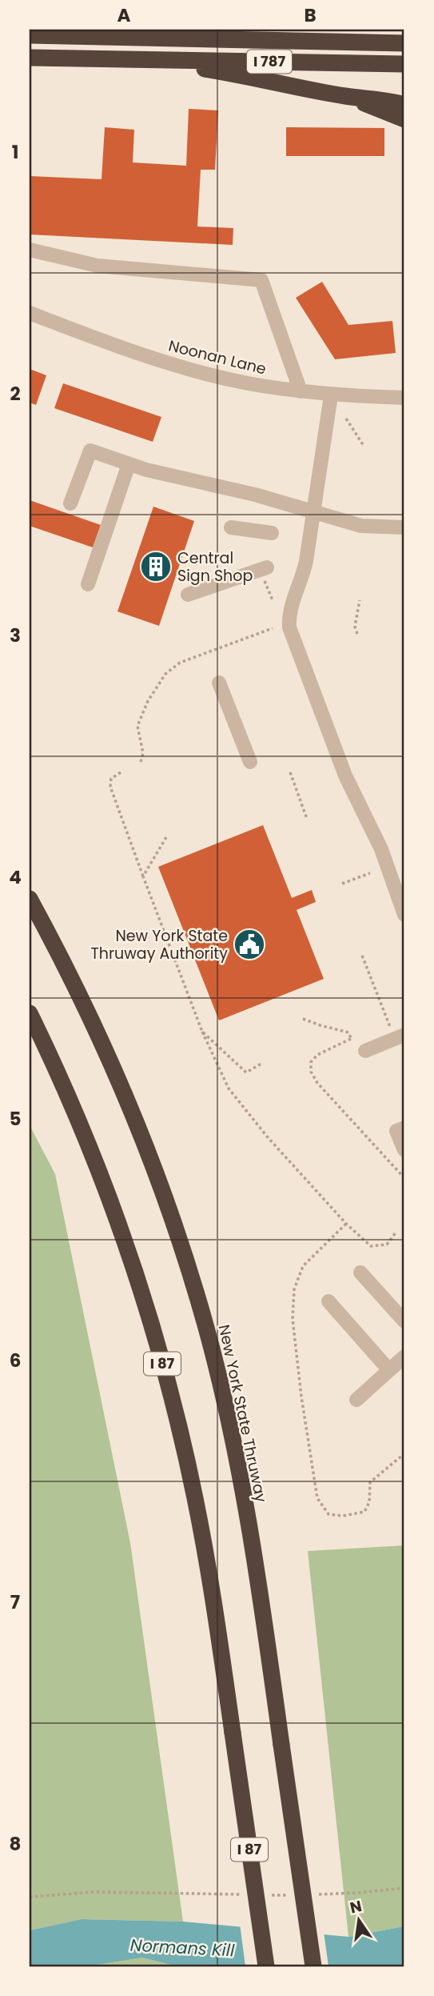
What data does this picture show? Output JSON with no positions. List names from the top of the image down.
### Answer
{
  "streets": {
    "highway": ["I 787", "I 87", "New York State Thruway"],
    "street": ["Noonan Lane"]
  },
  "water": ["Normans Kill"],
  "places": {
    "building": ["Central Sign Shop"],
    "public building": ["New York State Thruway Authority"]
  },
  "north": "top",
  "grid": {
    "columns": ["A", "B"],
    "rows": [
      "1",
      "2",
      "3",
      "4",
      "5",
      "6",
      "7",
      "8"
    ]
  }
}
